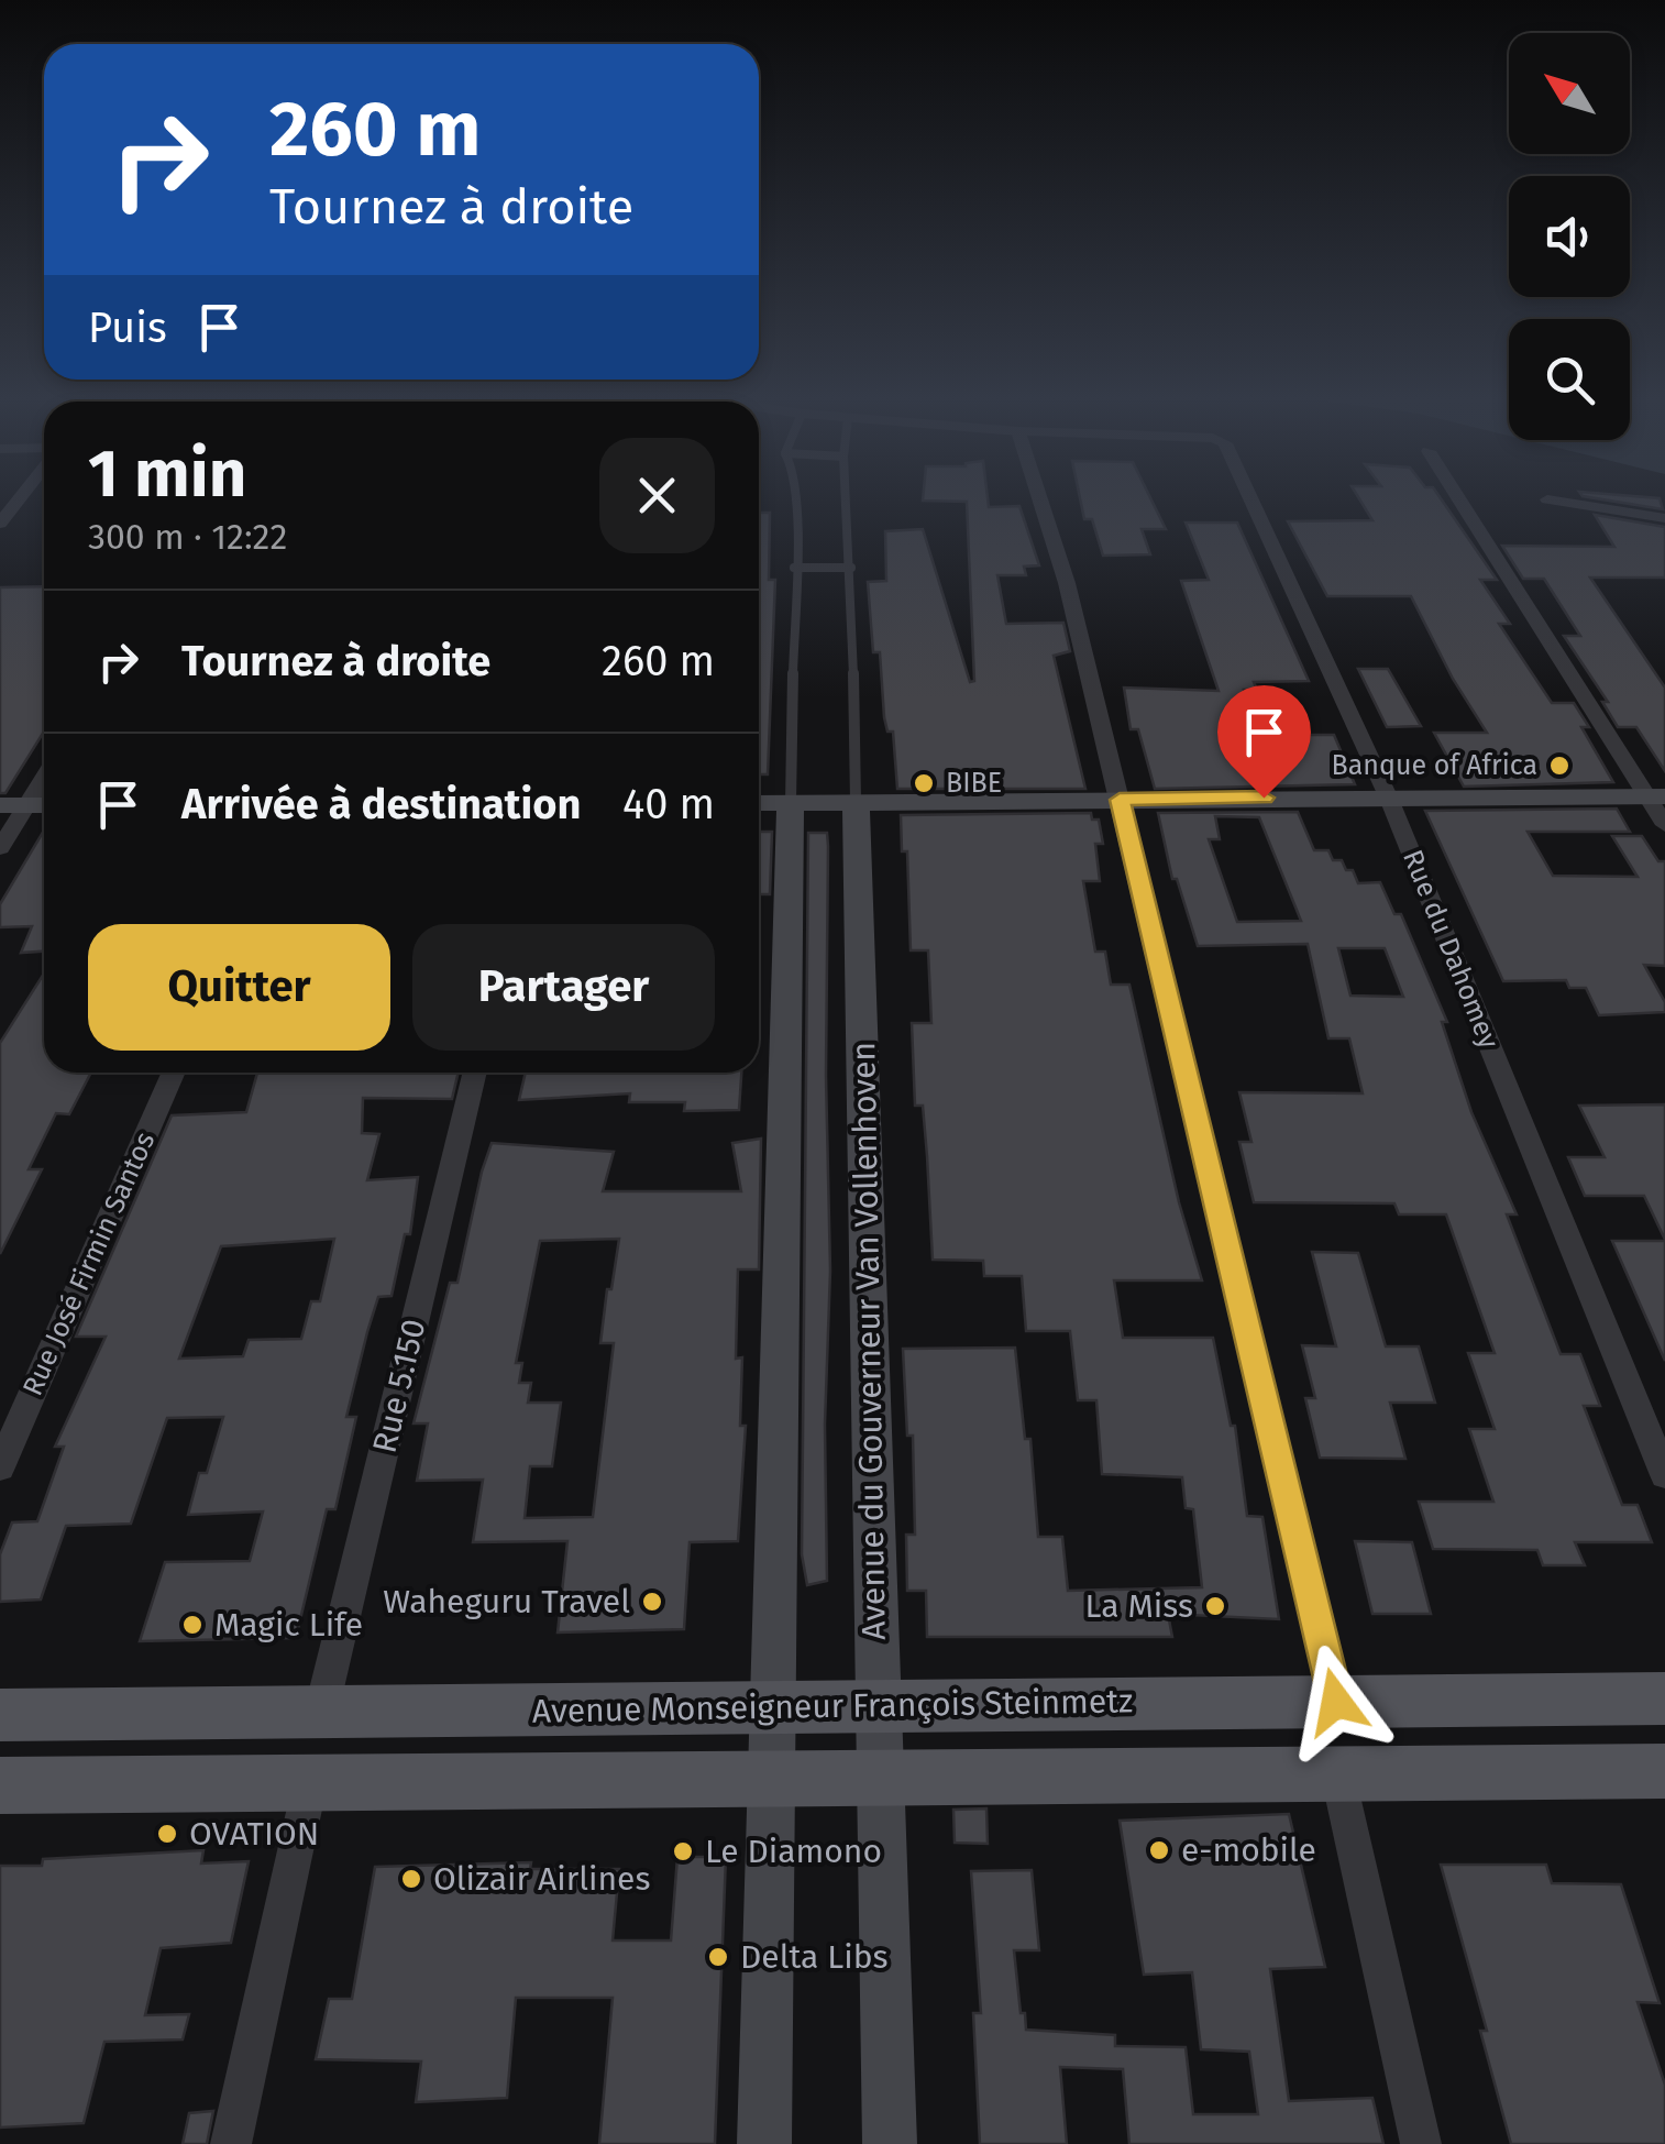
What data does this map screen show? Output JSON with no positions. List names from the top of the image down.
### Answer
{
  "streets": {
    "main road": ["Avenue du Gouverneur Van Vollenhoven", "Avenue Monseigneur François Steinmetz"],
    "street": ["Rue du Dahomey", "Rue José Firmin Santos", "Rue 5.150"]
  },
  "crossings": [
    ["Avenue du Gouverneur Van Vollenhoven", "Avenue Monseigneur François Steinmetz"],
    ["Rue 5.150", "Avenue Monseigneur François Steinmetz"]
  ],
  "places": [
    "Banque of Africa",
    "BIBE",
    "Waheguru Travel",
    "La Miss",
    "Magic Life",
    "OVATION",
    "e-mobile",
    "Le Diamono",
    "Olizair Airlines",
    "Delta Libs"
  ],
  "north": "top left",
  "page": {
    "turn": ["260 m", "Tournez à droite"],
    "then": "Puis",
    "heading": ["1 min", "300 m · 12:22"],
    "list": [
      {
        "name": "Tournez à droite",
        "value": "260 m"
      },
      {
        "name": "Arrivée à destination",
        "value": "40 m"
      }
    ],
    "buttons": ["Quitter", "Partager"]
  }
}
